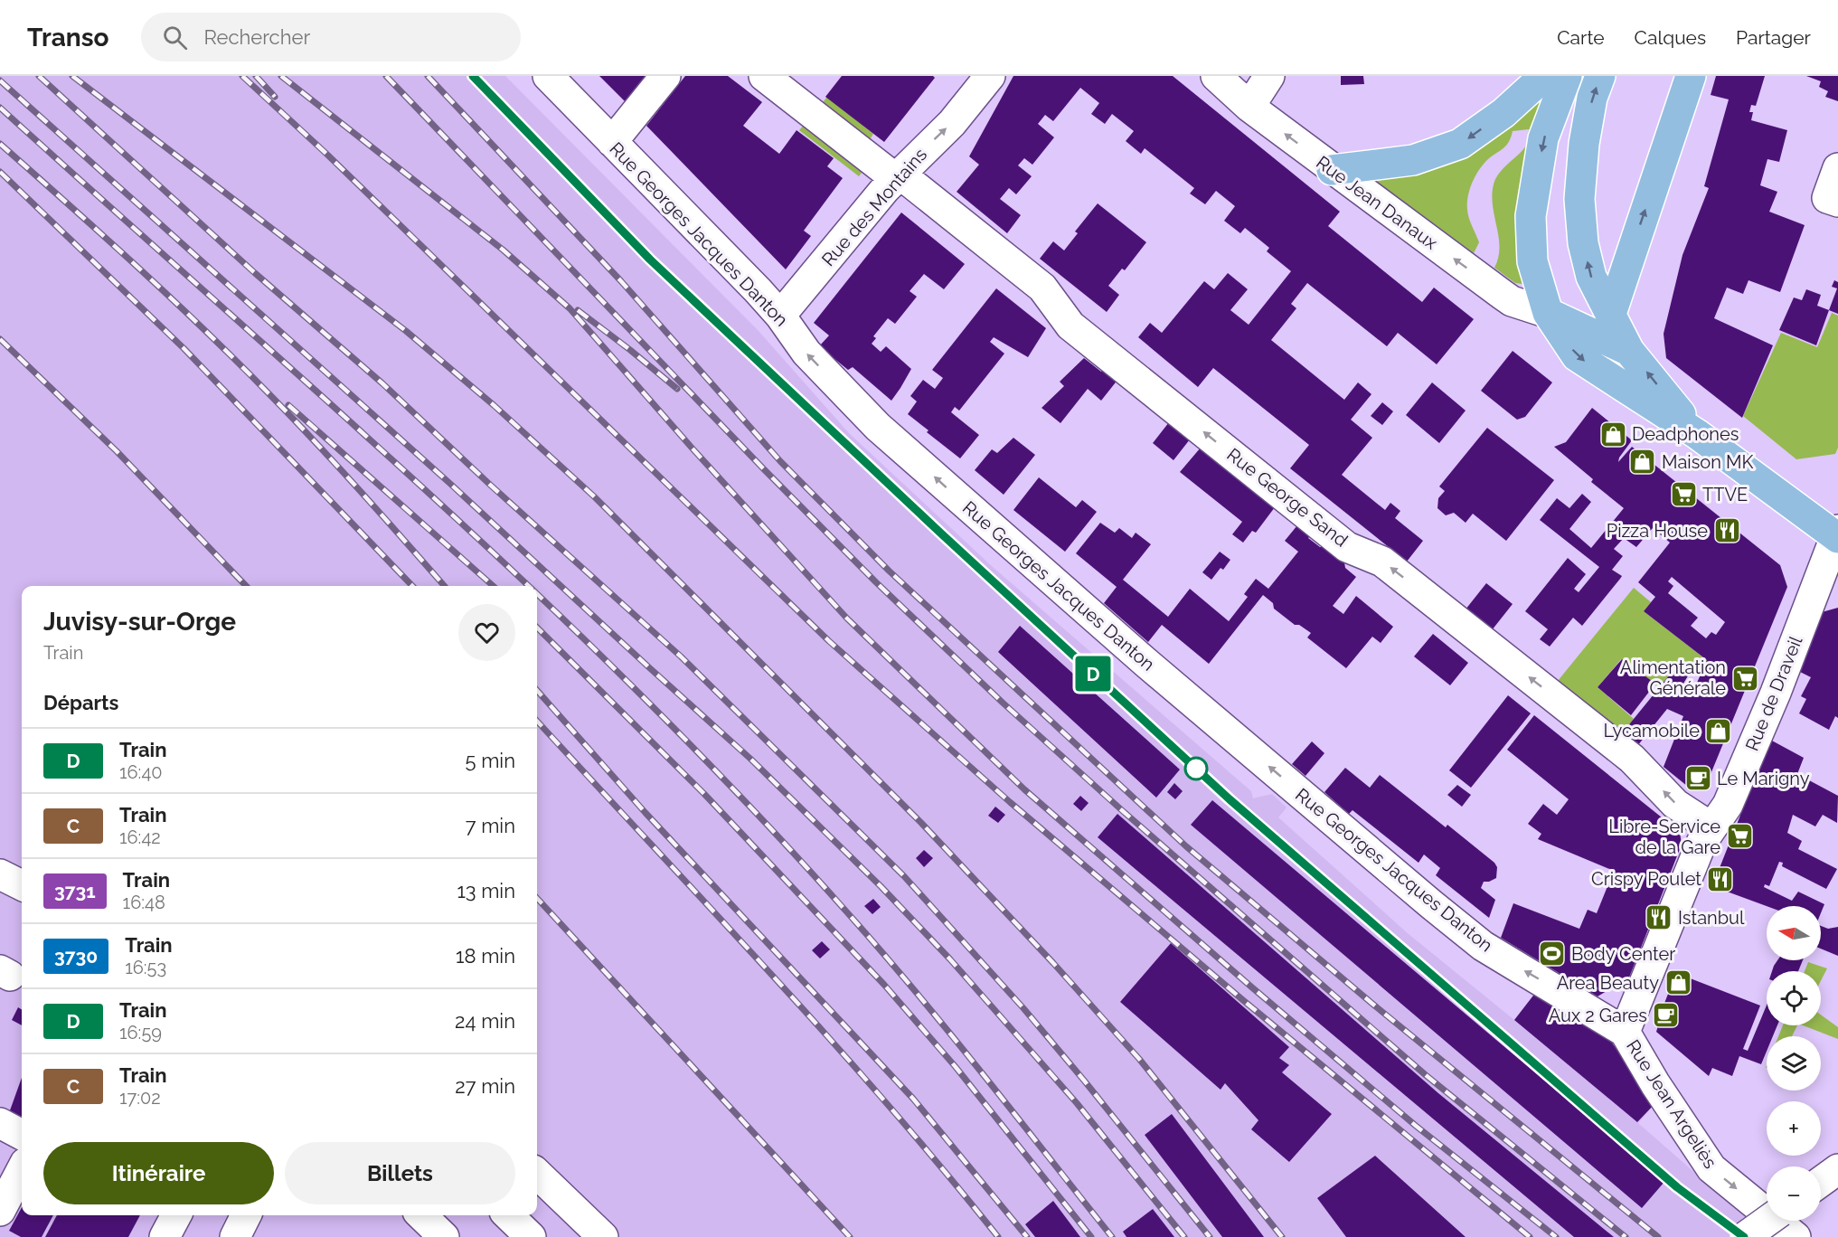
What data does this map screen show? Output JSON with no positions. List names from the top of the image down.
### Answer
{
  "streets": {
    "street": [
      "Rue Jean Danaux",
      "Rue des Montains",
      "Rue Georges Jacques Danton",
      "Rue George Sand",
      "Rue de Draveil",
      "Rue Jean Argeliès"
    ]
  },
  "crossings": [
    ["Rue des Montains", "Rue Georges Jacques Danton"],
    ["Rue des Montains", "Rue George Sand"],
    ["Rue Georges Jacques Danton", "Rue de Draveil"],
    ["Rue Georges Jacques Danton", "Rue Jean Argeliès"],
    ["Rue George Sand", "Rue de Draveil"],
    ["Rue de Draveil", "Rue Jean Argeliès"]
  ],
  "one_way": [
    "Rue Jean Danaux",
    "Rue des Montains",
    "Rue Georges Jacques Danton",
    "Rue George Sand",
    "Rue Jean Argeliès"
  ],
  "places": {
    "shop": [
      "Deadphones",
      "Maison MK",
      "Lycamobile",
      "Area Beauty"
    ],
    "supermarket": ["TTVE", "Alimentation Générale", "Libre-Service de la Gare"],
    "restaurant": ["Pizza House", "Crispy Poulet", "Istanbul"],
    "cafe": ["Le Marigny", "Aux 2 Gares"],
    "sports": ["Body Center"]
  },
  "north": "left",
  "page": {
    "header": "Transo",
    "search": "Rechercher",
    "nav": ["Carte", "Calques", "Partager"],
    "on_map": "D",
    "heading": [
      ["Juvisy-sur-Orge", "Train"],
      "Départs"
    ],
    "list": [
      {
        "mark": "D",
        "name": "Train",
        "note": "16:40",
        "value": "5 min"
      },
      {
        "mark": "C",
        "name": "Train",
        "note": "16:42",
        "value": "7 min"
      },
      {
        "mark": "3731",
        "name": "Train",
        "note": "16:48",
        "value": "13 min"
      },
      {
        "mark": "3730",
        "name": "Train",
        "note": "16:53",
        "value": "18 min"
      },
      {
        "mark": "D",
        "name": "Train",
        "note": "16:59",
        "value": "24 min"
      },
      {
        "mark": "C",
        "name": "Train",
        "note": "17:02",
        "value": "27 min"
      }
    ],
    "map_buttons": ["+", "−"],
    "buttons": ["Itinéraire", "Billets"]
  }
}
